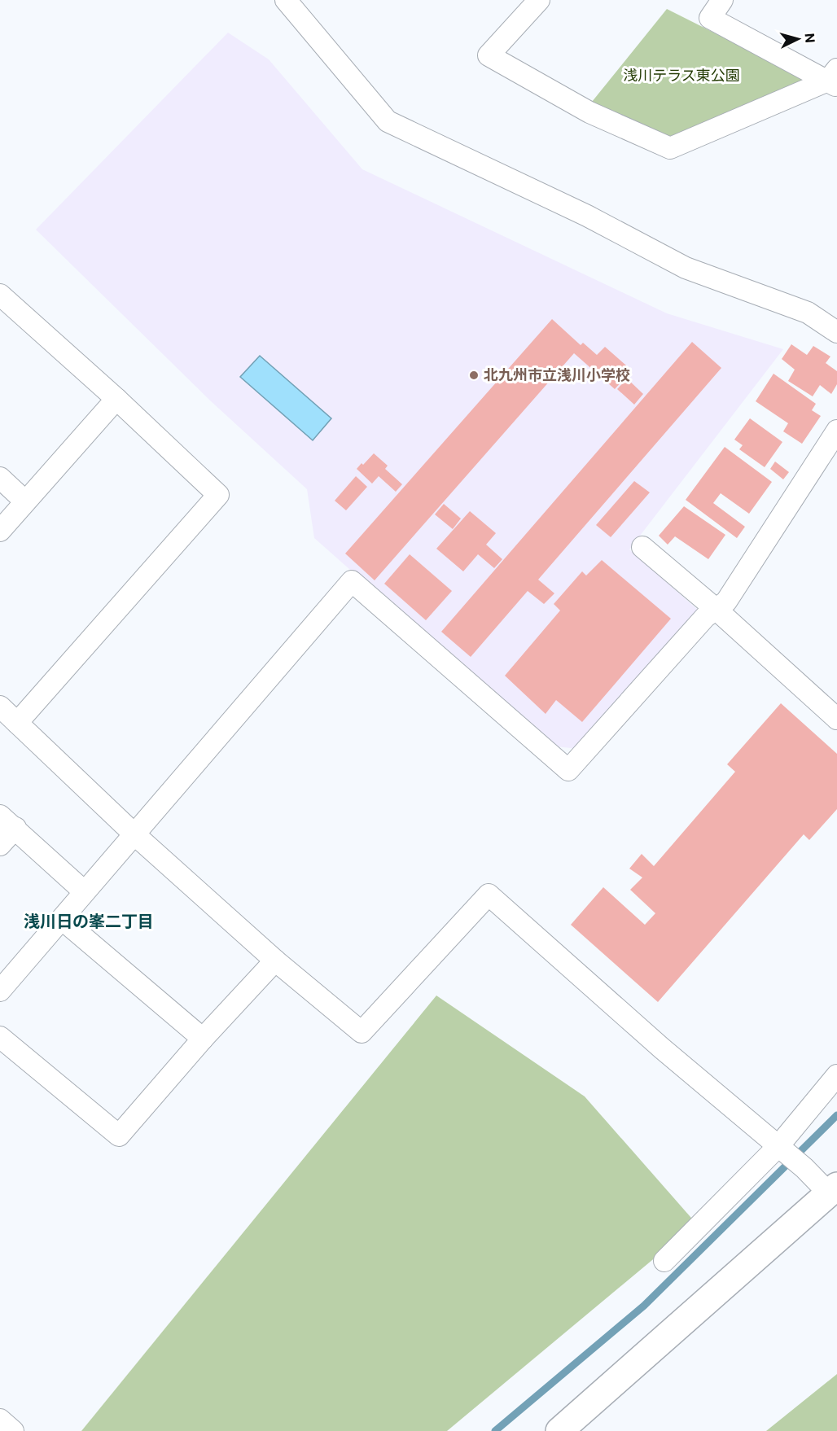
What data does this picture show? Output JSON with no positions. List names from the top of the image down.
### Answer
{
  "districts": ["浅川日の峯二丁目"],
  "parks": ["浅川テラス東公園"],
  "places": ["北九州市立浅川小学校"],
  "north": "right"
}
